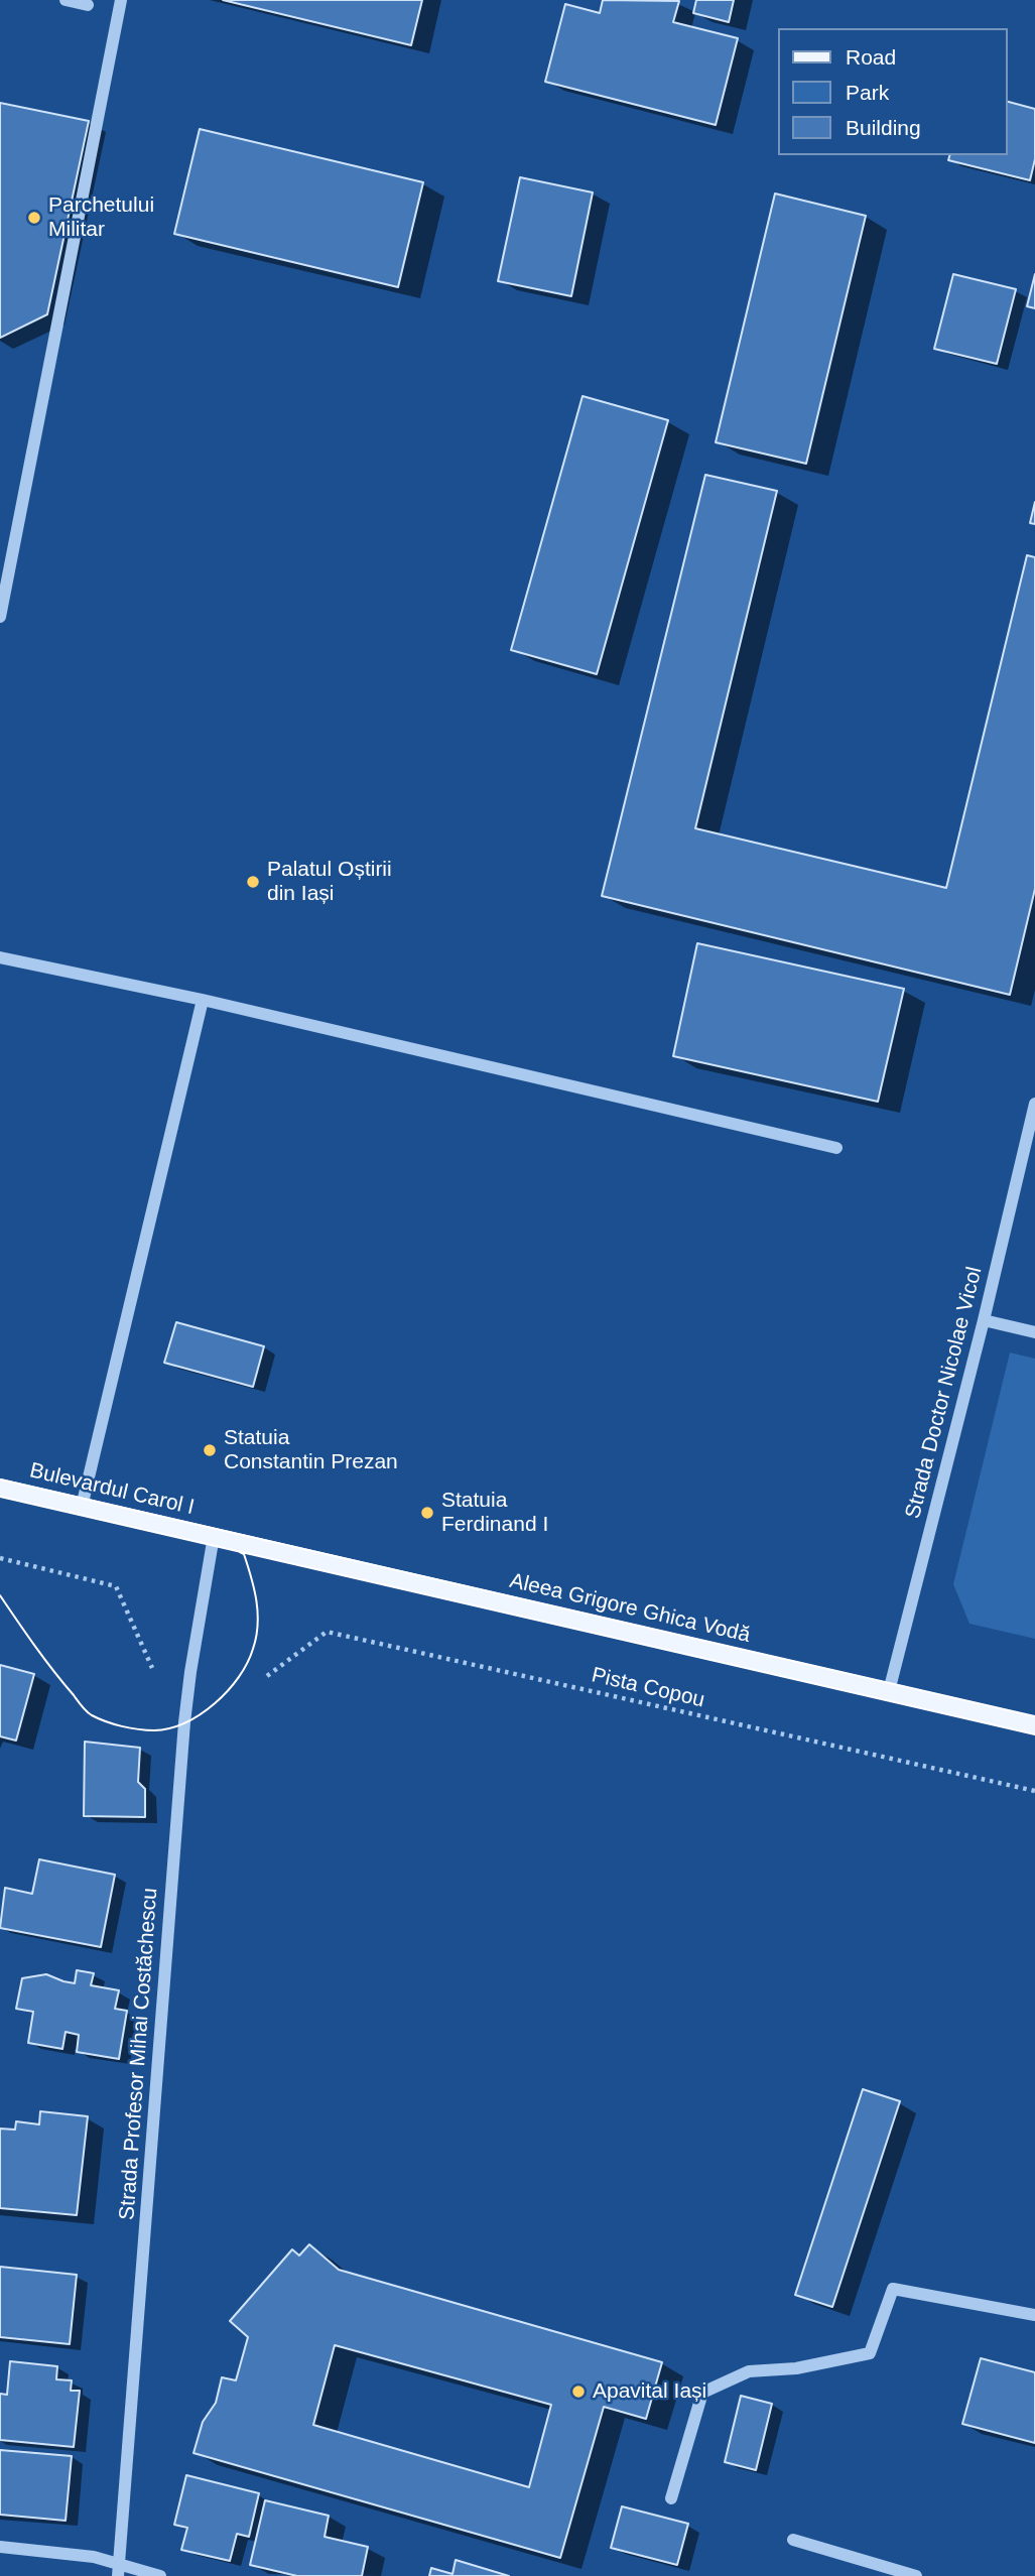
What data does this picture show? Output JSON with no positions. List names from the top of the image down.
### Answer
{
  "streets": {
    "main road": ["Bulevardul Carol I", "Aleea Grigore Ghica Vodă"],
    "street": ["Strada Doctor Nicolae Vicol", "Strada Profesor Mihai Costăchescu"],
    "path": ["Pista Copou"]
  },
  "crossings": [
    ["Strada Doctor Nicolae Vicol", "Aleea Grigore Ghica Vodă"],
    ["Bulevardul Carol I", "Aleea Grigore Ghica Vodă"],
    ["Bulevardul Carol I", "Strada Profesor Mihai Costăchescu"],
    ["Aleea Grigore Ghica Vodă", "Strada Profesor Mihai Costăchescu"]
  ],
  "places": [
    "Parchetului Militar",
    "Palatul Oștirii din Iași",
    "Statuia Constantin Prezan",
    "Statuia Ferdinand I",
    "Apavital Iași"
  ],
  "legend": ["Road", "Park", "Building"]
}
